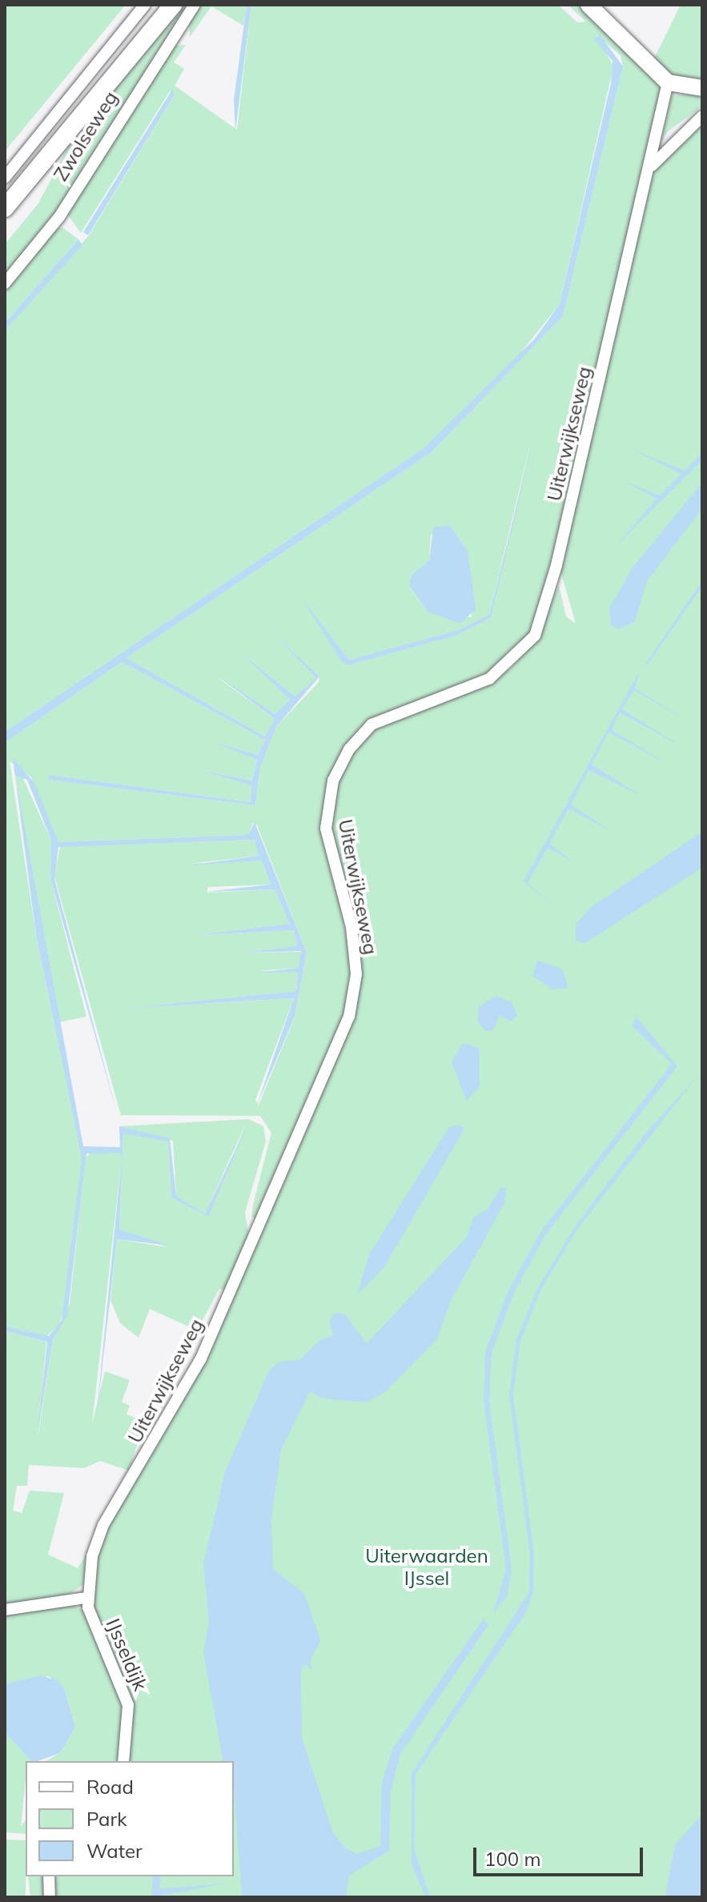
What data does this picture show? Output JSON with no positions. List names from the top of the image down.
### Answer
{
  "streets": {
    "main road": ["Zwolseweg"],
    "street": ["Uiterwijkseweg", "IJsseldijk"]
  },
  "crossings": [
    ["Uiterwijkseweg", "IJsseldijk"]
  ],
  "parks": ["Uiterwaarden IJssel"],
  "legend": ["Road", "Park", "Water"],
  "scale_bar": "100 m"
}
